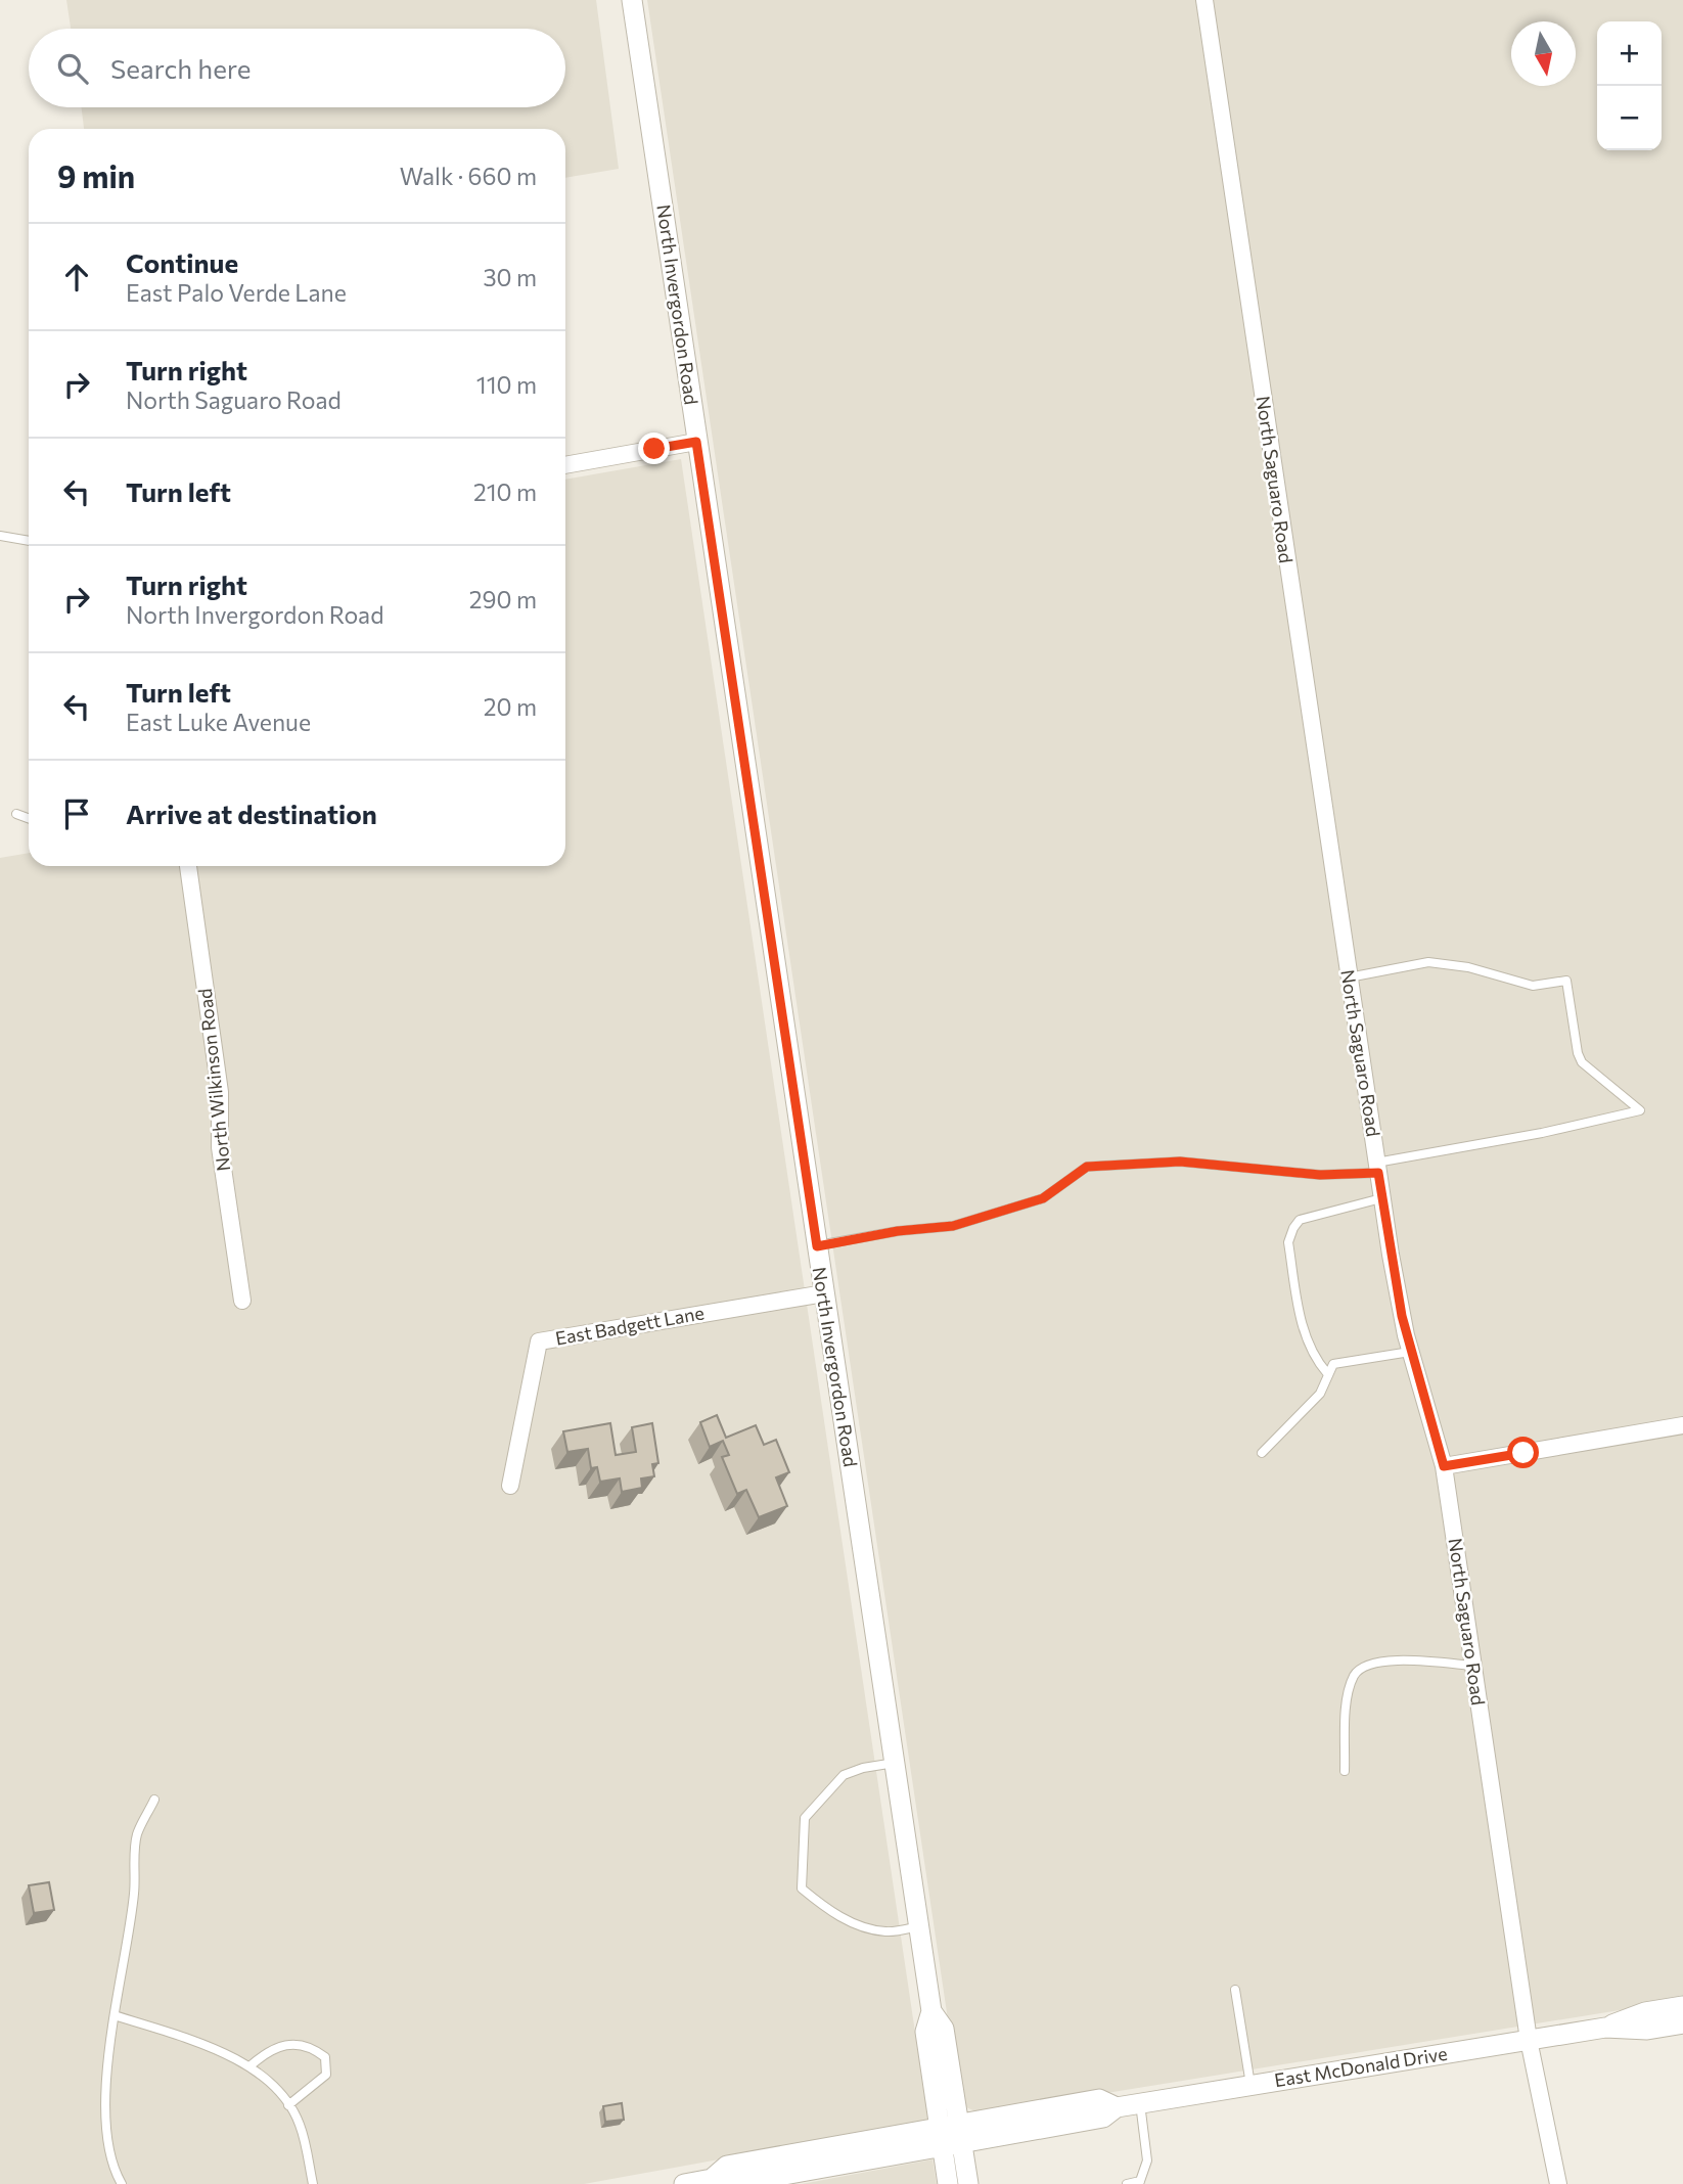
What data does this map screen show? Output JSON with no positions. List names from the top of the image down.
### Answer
{
  "streets": {
    "street": [
      "North Invergordon Road",
      "North Saguaro Road",
      "North Wilkinson Road",
      "East Badgett Lane",
      "East McDonald Drive"
    ]
  },
  "crossings": [
    ["North Invergordon Road", "East Badgett Lane"],
    ["North Invergordon Road", "East McDonald Drive"],
    ["North Saguaro Road", "East McDonald Drive"]
  ],
  "north": "bottom",
  "page": {
    "map_buttons": ["+", "−"],
    "search": "Search here",
    "heading": ["9 min", "Walk · 660 m"],
    "list": [
      ["Continue", "East Palo Verde Lane", "30 m"],
      ["Turn right", "North Saguaro Road", "110 m"],
      ["Turn left", "210 m"],
      ["Turn right", "North Invergordon Road", "290 m"],
      ["Turn left", "East Luke Avenue", "20 m"],
      "Arrive at destination"
    ]
  }
}
